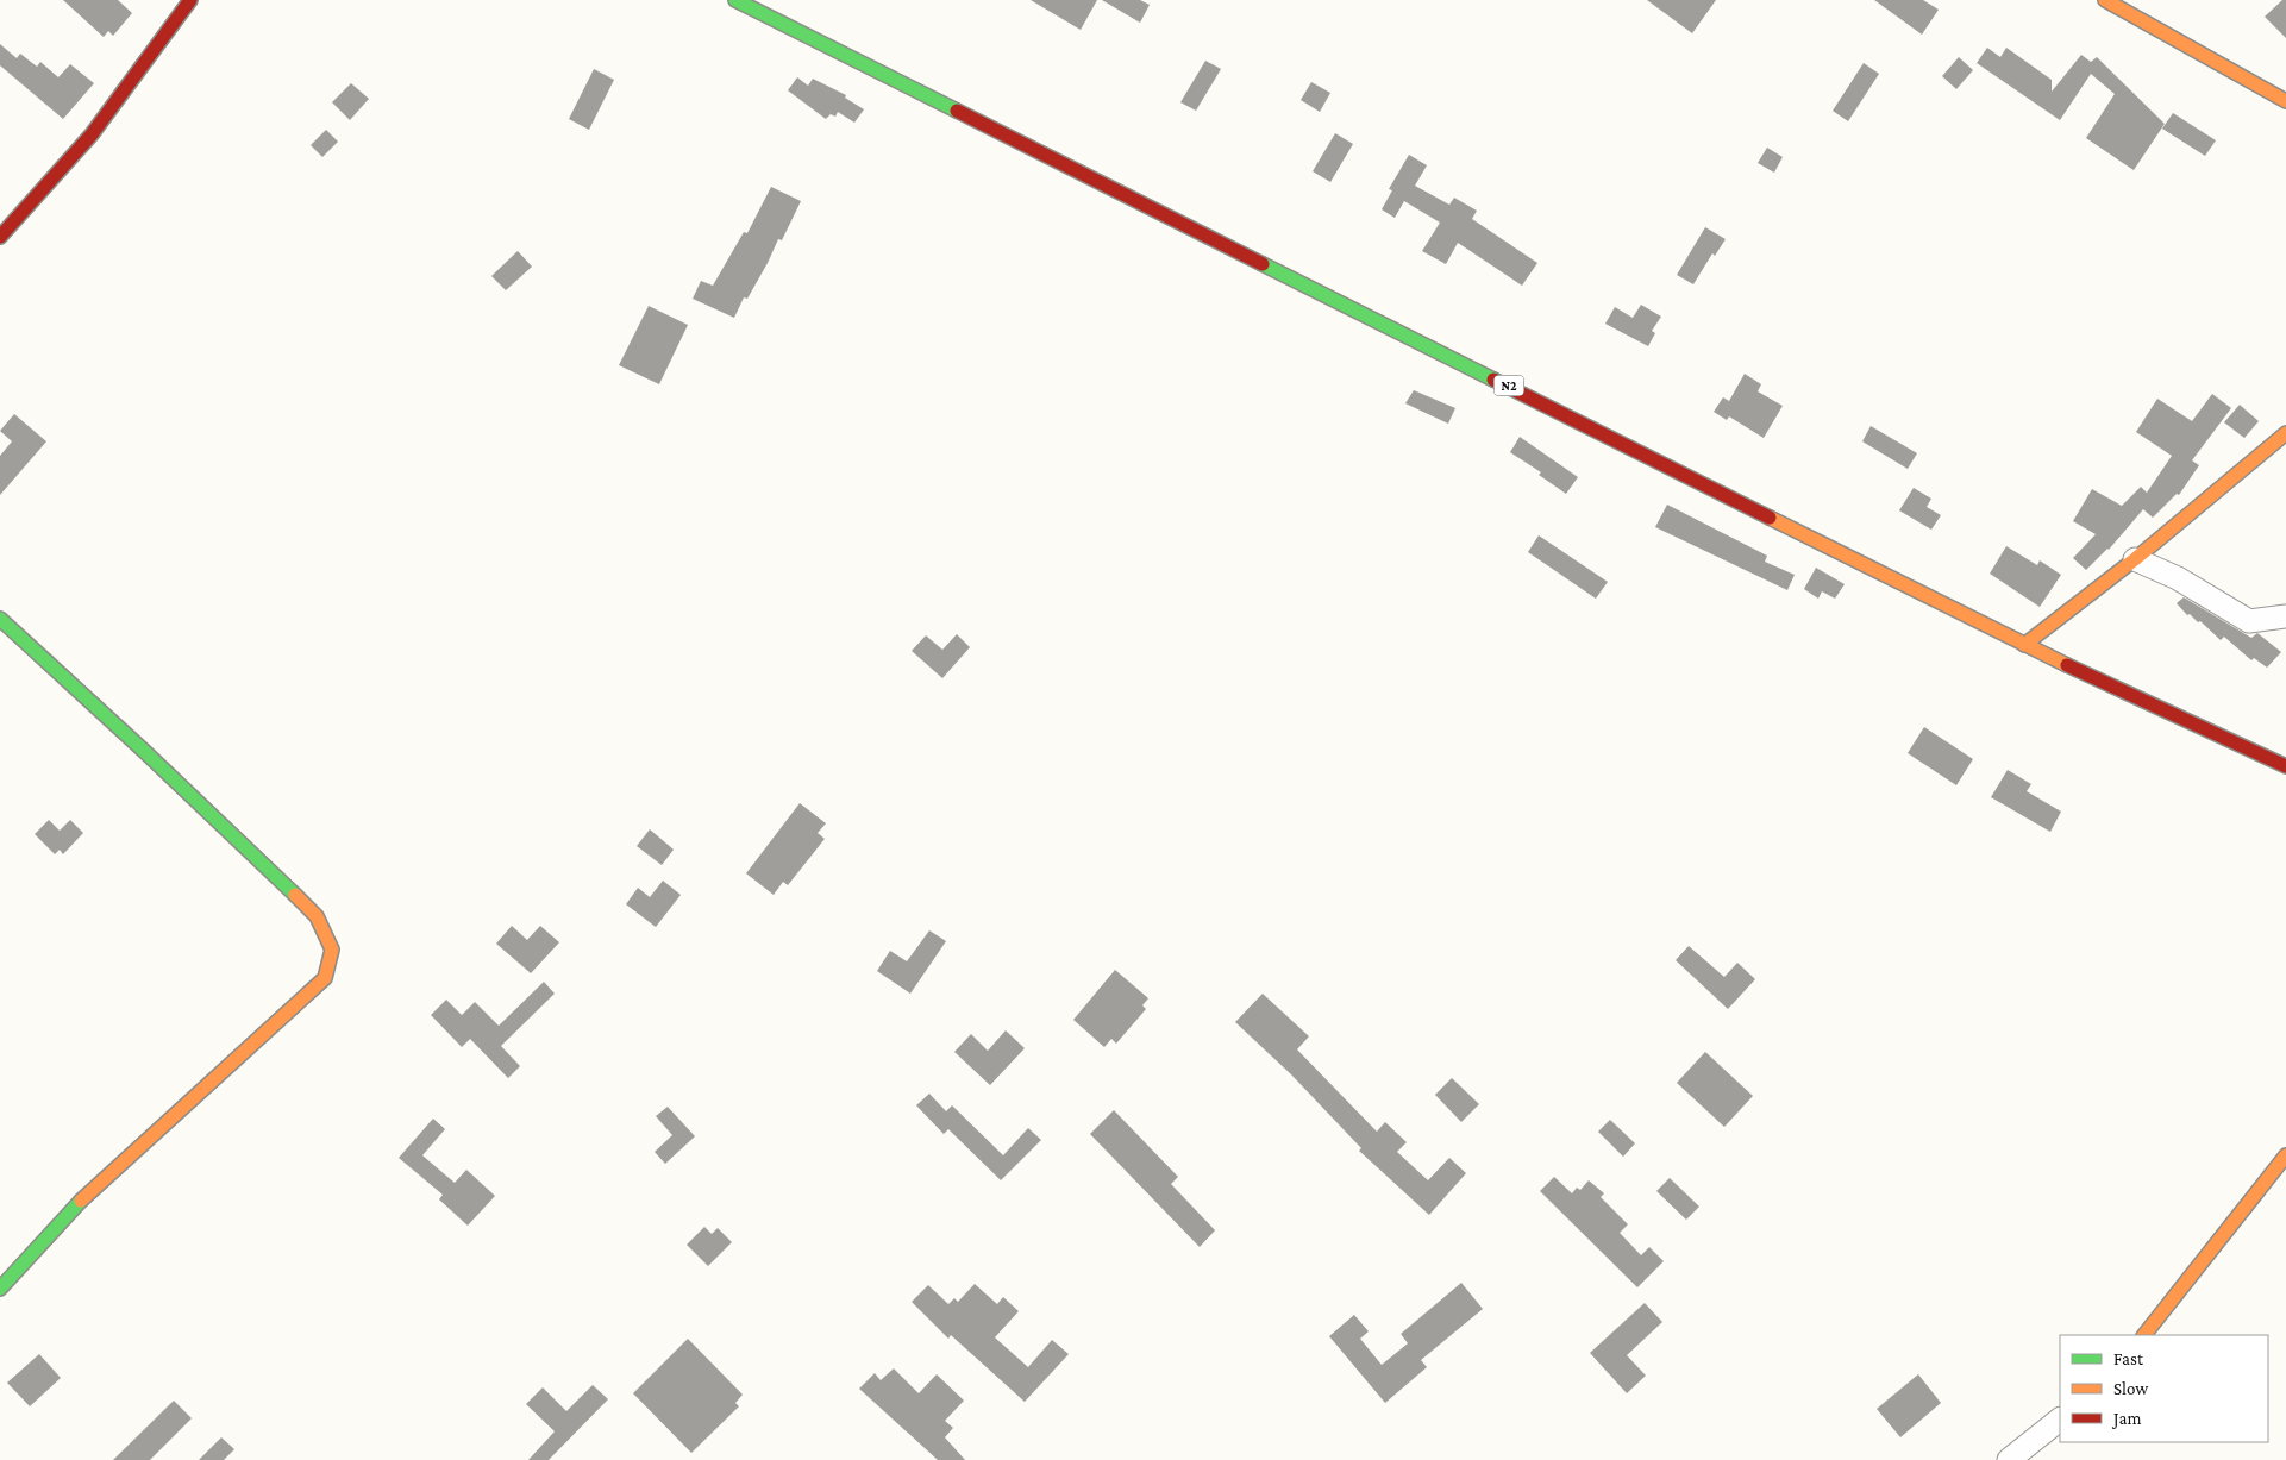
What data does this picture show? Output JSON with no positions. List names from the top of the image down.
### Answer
{
  "streets": {
    "main road": ["N2"]
  },
  "legend": ["Fast", "Slow", "Jam"]
}
